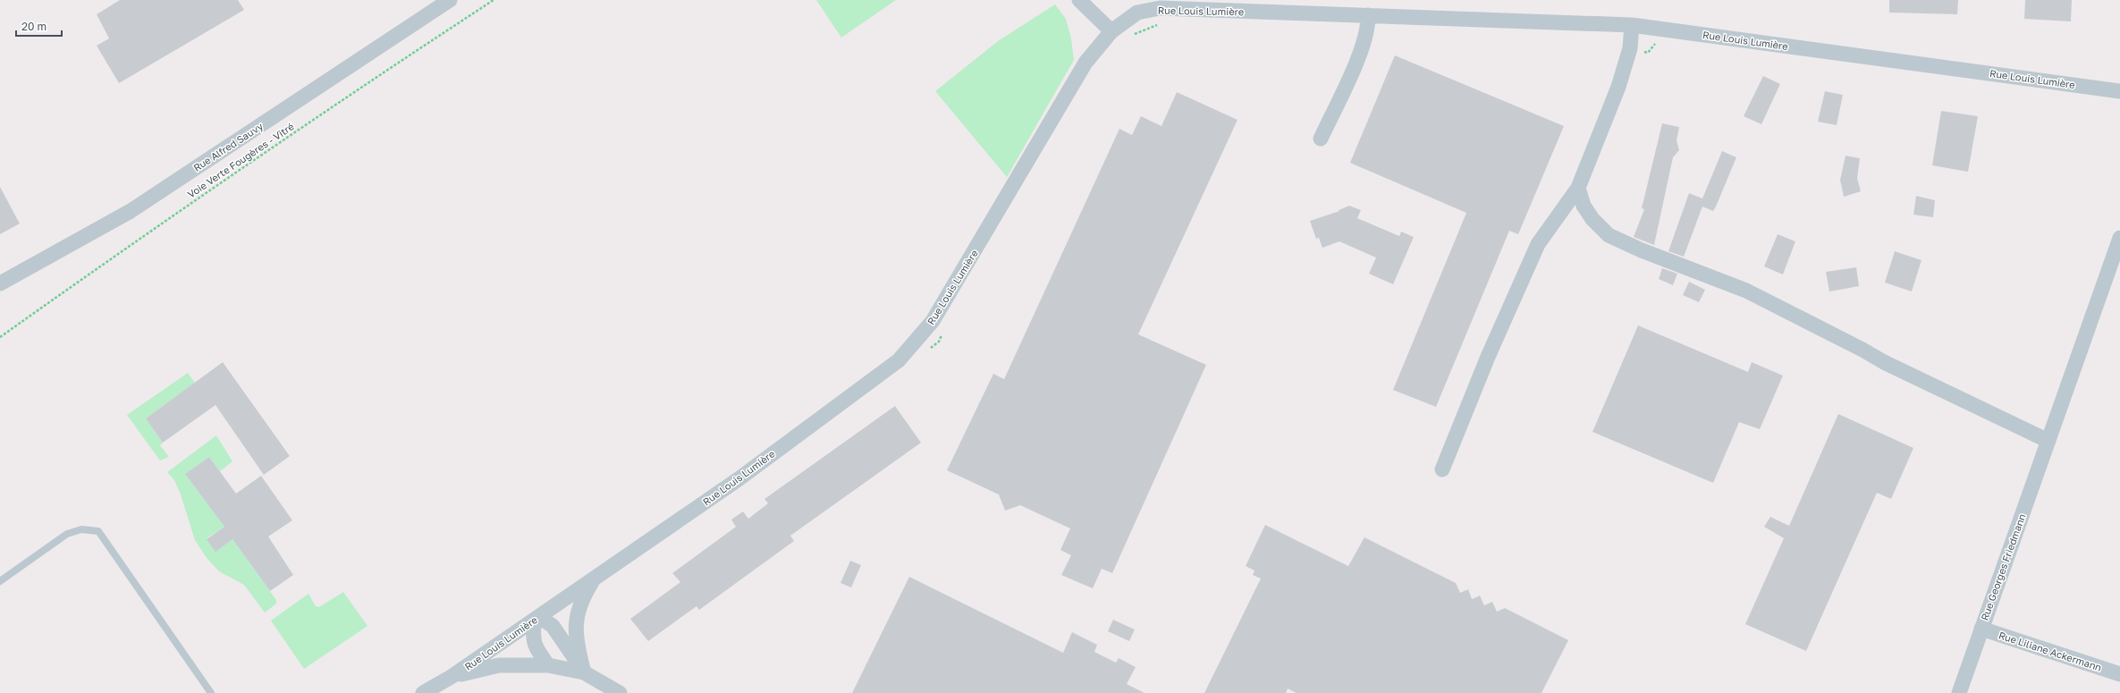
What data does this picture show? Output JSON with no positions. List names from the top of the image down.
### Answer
{
  "streets": {
    "street": [
      "Rue Louis Lumière",
      "Rue Alfred Sauvy",
      "Rue Georges Friedmann",
      "Rue Liliane Ackermann"
    ],
    "path": ["Voie Verte Fougères - Vitré"]
  },
  "crossings": [
    ["Rue Georges Friedmann", "Rue Liliane Ackermann"]
  ],
  "scale_bar": "20 m"
}
